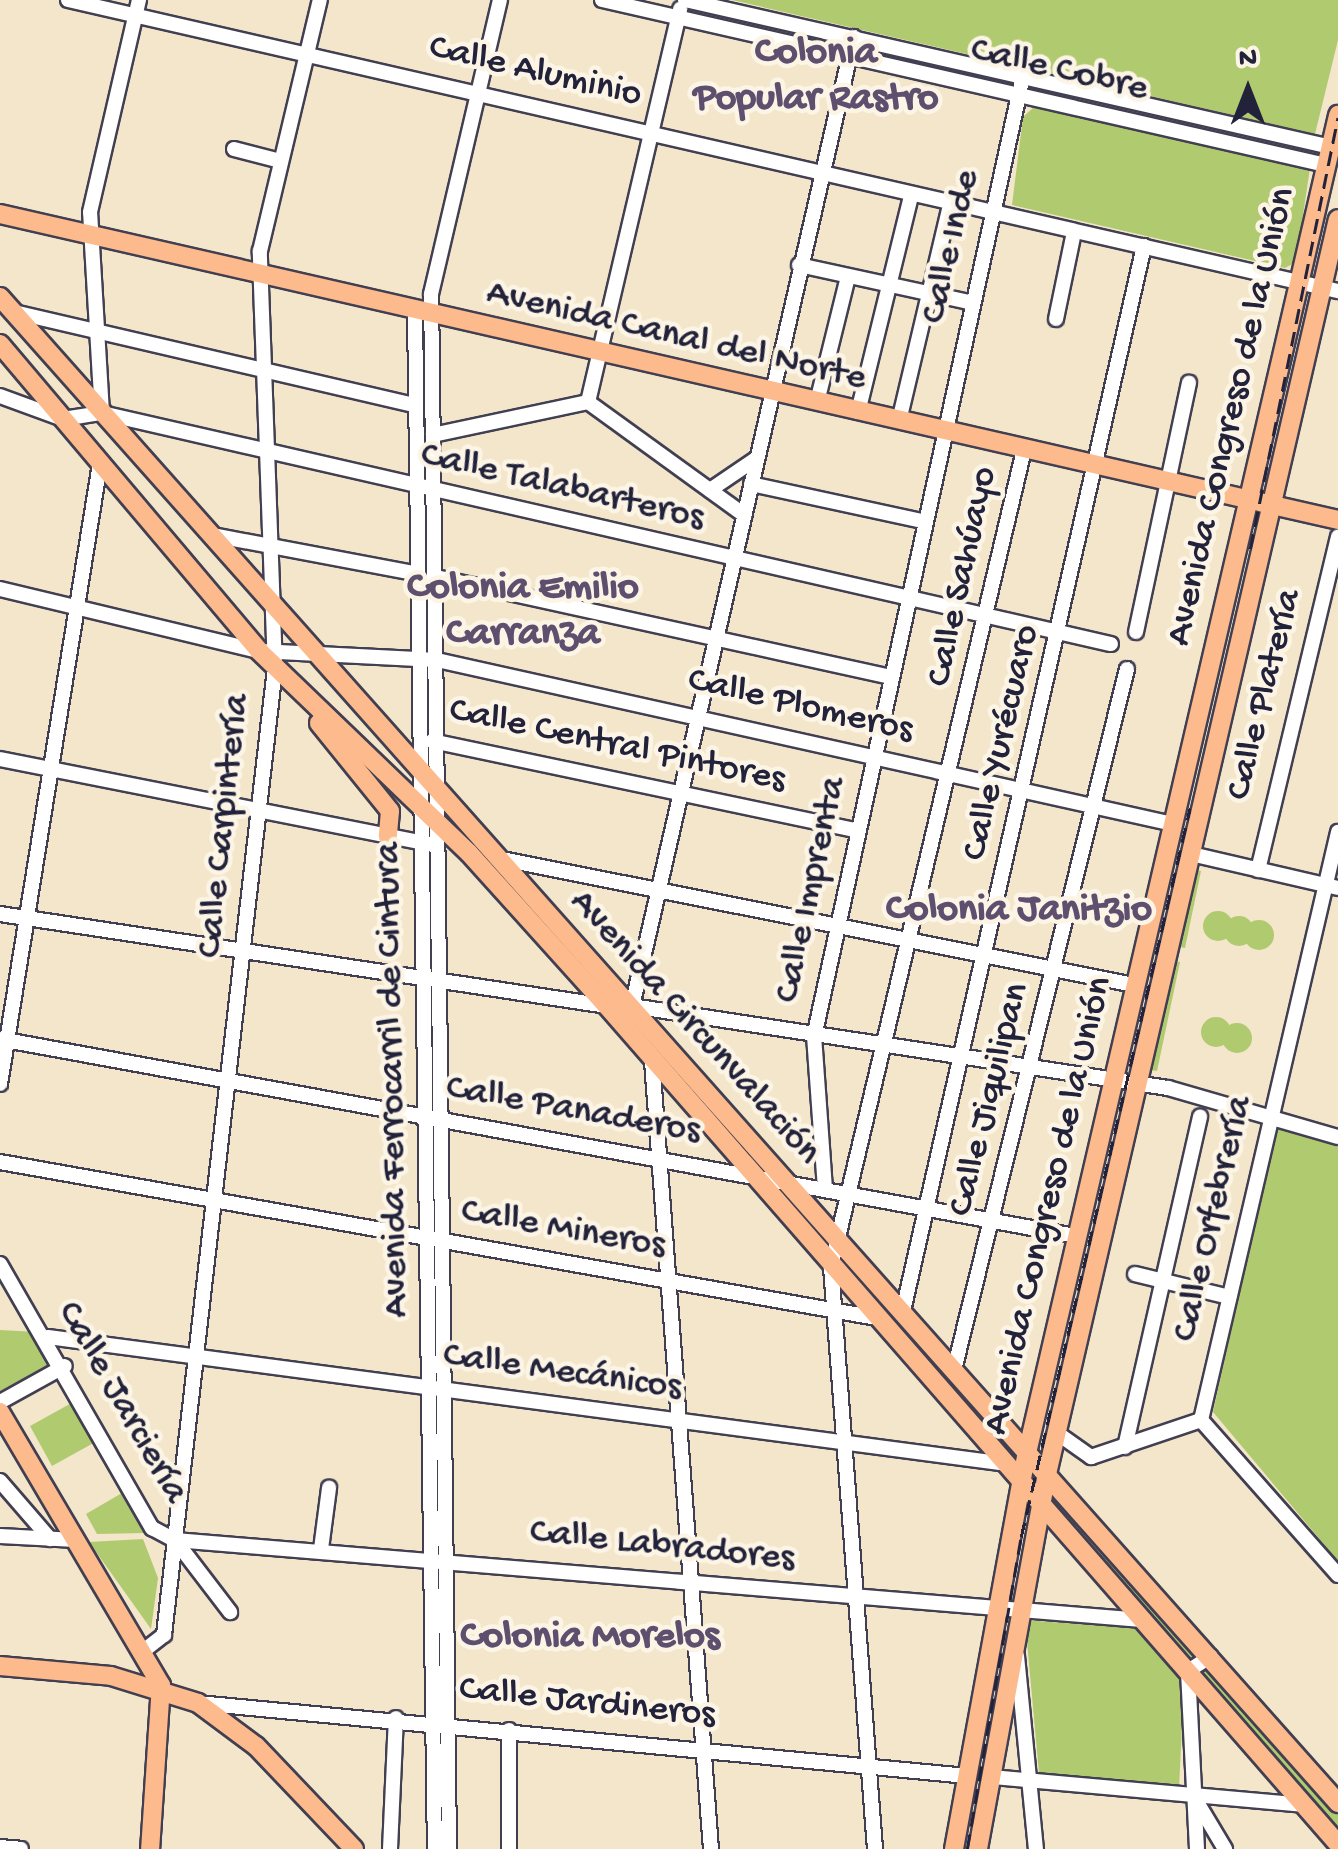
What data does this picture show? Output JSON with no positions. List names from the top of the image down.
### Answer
{
  "streets": {
    "main road": ["Avenida Canal del Norte", "Avenida Congreso de la Unión", "Avenida Circunvalación"],
    "street": [
      "Calle Cobre",
      "Calle Aluminio",
      "Calle Inde",
      "Calle Talabarteros",
      "Calle Sahúayo",
      "Calle Platería",
      "Calle Plomeros",
      "Calle Yurécuaro",
      "Calle Central Pintores",
      "Calle Carpintería",
      "Calle Imprenta",
      "Avenida Ferrocarril de Cintura",
      "Calle Jiquilipan",
      "Calle Panaderos",
      "Calle Orfebrería",
      "Calle Mineros",
      "Calle Mecánicos",
      "Calle Jarciería",
      "Calle Labradores",
      "Calle Jardineros"
    ]
  },
  "crossings": [
    ["Calle Cobre", "Calle Inde"],
    ["Calle Cobre", "Avenida Congreso de la Unión"],
    ["Calle Aluminio", "Calle Inde"],
    ["Calle Aluminio", "Avenida Congreso de la Unión"],
    ["Calle Aluminio", "Calle Yurécuaro"],
    ["Calle Aluminio", "Calle Carpintería"],
    ["Calle Inde", "Avenida Canal del Norte"],
    ["Calle Inde", "Calle Imprenta"],
    ["Avenida Canal del Norte", "Avenida Congreso de la Unión"],
    ["Avenida Canal del Norte", "Calle Sahúayo"],
    ["Avenida Canal del Norte", "Calle Yurécuaro"],
    ["Avenida Canal del Norte", "Calle Carpintería"],
    ["Avenida Canal del Norte", "Calle Imprenta"],
    ["Avenida Canal del Norte", "Avenida Ferrocarril de Cintura"],
    ["Avenida Congreso de la Unión", "Calle Plomeros"],
    ["Avenida Congreso de la Unión", "Avenida Circunvalación"],
    ["Avenida Congreso de la Unión", "Calle Panaderos"],
    ["Avenida Congreso de la Unión", "Calle Labradores"],
    ["Avenida Congreso de la Unión", "Calle Jardineros"],
    ["Calle Talabarteros", "Calle Sahúayo"],
    ["Calle Talabarteros", "Calle Yurécuaro"],
    ["Calle Talabarteros", "Calle Carpintería"],
    ["Calle Talabarteros", "Calle Imprenta"],
    ["Calle Talabarteros", "Avenida Circunvalación"],
    ["Calle Talabarteros", "Avenida Ferrocarril de Cintura"],
    ["Calle Sahúayo", "Calle Plomeros"],
    ["Calle Sahúayo", "Avenida Circunvalación"],
    ["Calle Sahúayo", "Calle Panaderos"],
    ["Calle Plomeros", "Calle Yurécuaro"],
    ["Calle Plomeros", "Calle Carpintería"],
    ["Calle Plomeros", "Calle Imprenta"],
    ["Calle Plomeros", "Avenida Circunvalación"],
    ["Calle Plomeros", "Avenida Ferrocarril de Cintura"],
    ["Calle Plomeros", "Calle Jiquilipan"],
    ["Calle Yurécuaro", "Avenida Circunvalación"],
    ["Calle Yurécuaro", "Calle Panaderos"],
    ["Calle Central Pintores", "Calle Imprenta"],
    ["Calle Central Pintores", "Avenida Ferrocarril de Cintura"],
    ["Calle Carpintería", "Avenida Circunvalación"],
    ["Calle Carpintería", "Calle Panaderos"],
    ["Calle Carpintería", "Calle Mineros"],
    ["Calle Carpintería", "Calle Mecánicos"],
    ["Calle Carpintería", "Calle Jarciería"],
    ["Calle Carpintería", "Calle Labradores"],
    ["Calle Imprenta", "Calle Panaderos"],
    ["Avenida Circunvalación", "Avenida Ferrocarril de Cintura"],
    ["Avenida Circunvalación", "Calle Jiquilipan"],
    ["Avenida Circunvalación", "Calle Panaderos"],
    ["Avenida Circunvalación", "Calle Mineros"],
    ["Avenida Circunvalación", "Calle Mecánicos"],
    ["Avenida Circunvalación", "Calle Labradores"],
    ["Avenida Ferrocarril de Cintura", "Calle Panaderos"],
    ["Avenida Ferrocarril de Cintura", "Calle Mineros"],
    ["Avenida Ferrocarril de Cintura", "Calle Mecánicos"],
    ["Avenida Ferrocarril de Cintura", "Calle Labradores"],
    ["Avenida Ferrocarril de Cintura", "Calle Jardineros"],
    ["Calle Jiquilipan", "Calle Panaderos"],
    ["Calle Mecánicos", "Calle Jarciería"],
    ["Calle Jarciería", "Calle Labradores"]
  ],
  "districts": [
    "Colonia Popular Rastro",
    "Colonia Emilio Carranza",
    "Colonia Janitzio",
    "Colonia Morelos"
  ],
  "north": "top"
}
